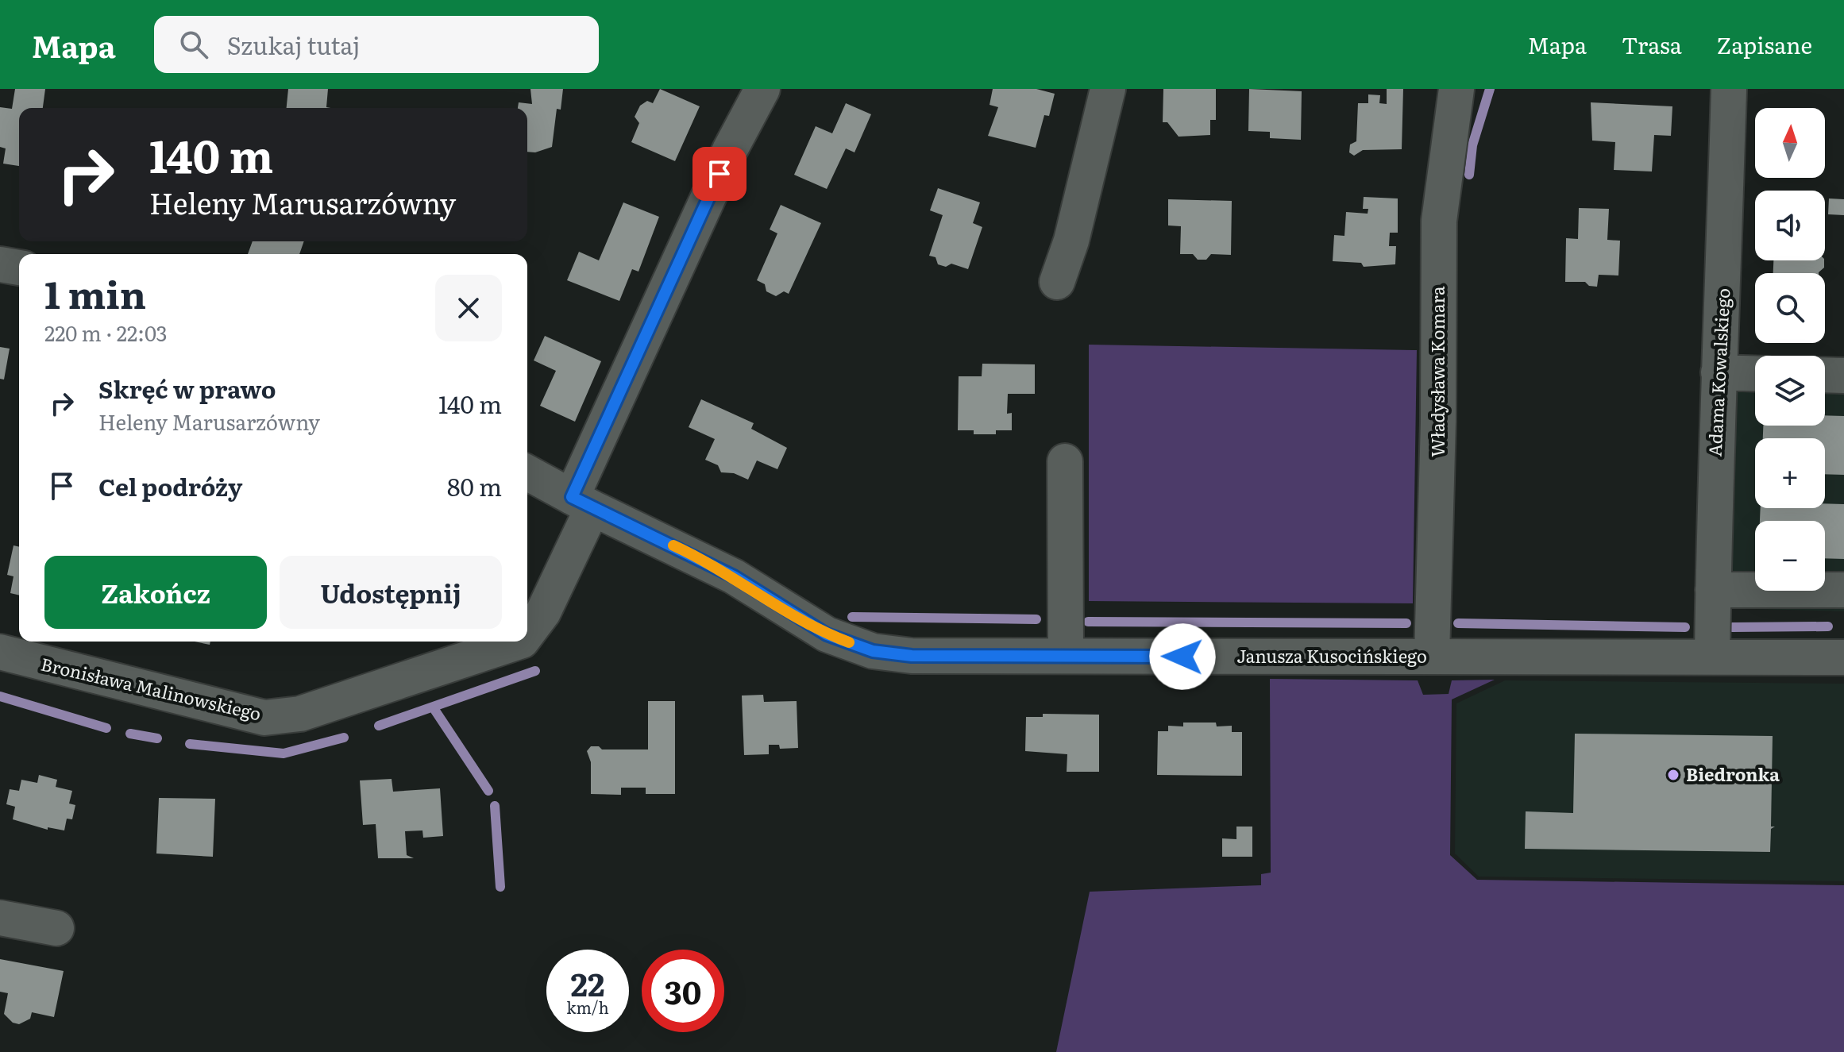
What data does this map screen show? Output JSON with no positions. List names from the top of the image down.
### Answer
{
  "streets": {
    "street": [
      "Władysława Komara",
      "Adama Kowalskiego",
      "Janusza Kusocińskiego",
      "Bronisława Malinowskiego"
    ]
  },
  "crossings": [
    ["Władysława Komara", "Janusza Kusocińskiego"],
    ["Adama Kowalskiego", "Janusza Kusocińskiego"],
    ["Janusza Kusocińskiego", "Bronisława Malinowskiego"]
  ],
  "places": ["Biedronka"],
  "north": "top",
  "page": {
    "header": "Mapa",
    "search": "Szukaj tutaj",
    "nav": ["Mapa", "Trasa", "Zapisane"],
    "map_buttons": ["+", "−"],
    "turn": ["140 m", "Heleny Marusarzówny"],
    "heading": ["1 min", "220 m · 22:03"],
    "list": [
      {
        "name": "Skręć w prawo",
        "note": "Heleny Marusarzówny",
        "value": "140 m"
      },
      {
        "name": "Cel podróży",
        "value": "80 m"
      }
    ],
    "buttons": ["Zakończ", "Udostępnij"],
    "speed": "22 km/h",
    "limit": "30"
  }
}
